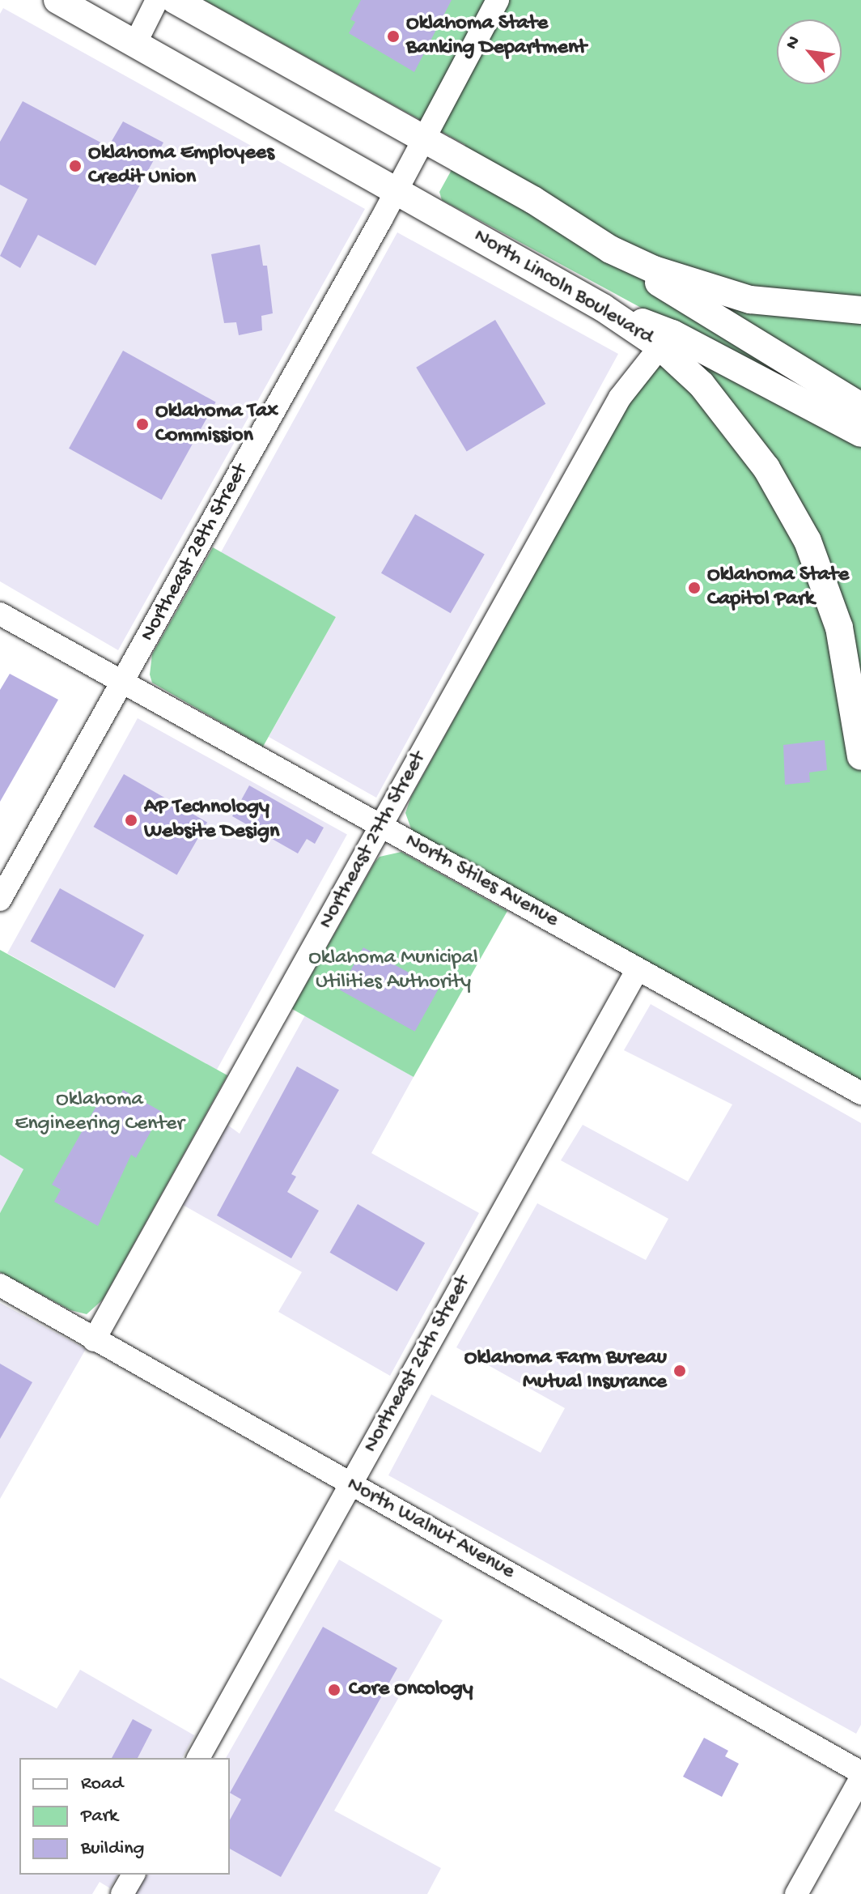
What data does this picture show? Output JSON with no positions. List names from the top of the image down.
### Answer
{
  "streets": {
    "main road": ["North Lincoln Boulevard"],
    "street": [
      "Northeast 28th Street",
      "Northeast 27th Street",
      "North Stiles Avenue",
      "Northeast 26th Street",
      "North Walnut Avenue"
    ]
  },
  "crossings": [
    ["North Lincoln Boulevard", "Northeast 28th Street"],
    ["North Lincoln Boulevard", "Northeast 27th Street"],
    ["Northeast 28th Street", "North Stiles Avenue"],
    ["Northeast 27th Street", "North Stiles Avenue"],
    ["Northeast 27th Street", "North Walnut Avenue"],
    ["North Stiles Avenue", "Northeast 26th Street"],
    ["Northeast 26th Street", "North Walnut Avenue"]
  ],
  "parks": ["Oklahoma Municipal Utilities Authority", "Oklahoma Engineering Center"],
  "places": [
    "Oklahoma State Banking Department",
    "Oklahoma Employees Credit Union",
    "Oklahoma Tax Commission",
    "Oklahoma State Capitol Park",
    "AP Technology Website Design",
    "Oklahoma Farm Bureau Mutual Insurance",
    "Core Oncology"
  ],
  "legend": ["Road", "Park", "Building"],
  "north": "top left"
}
